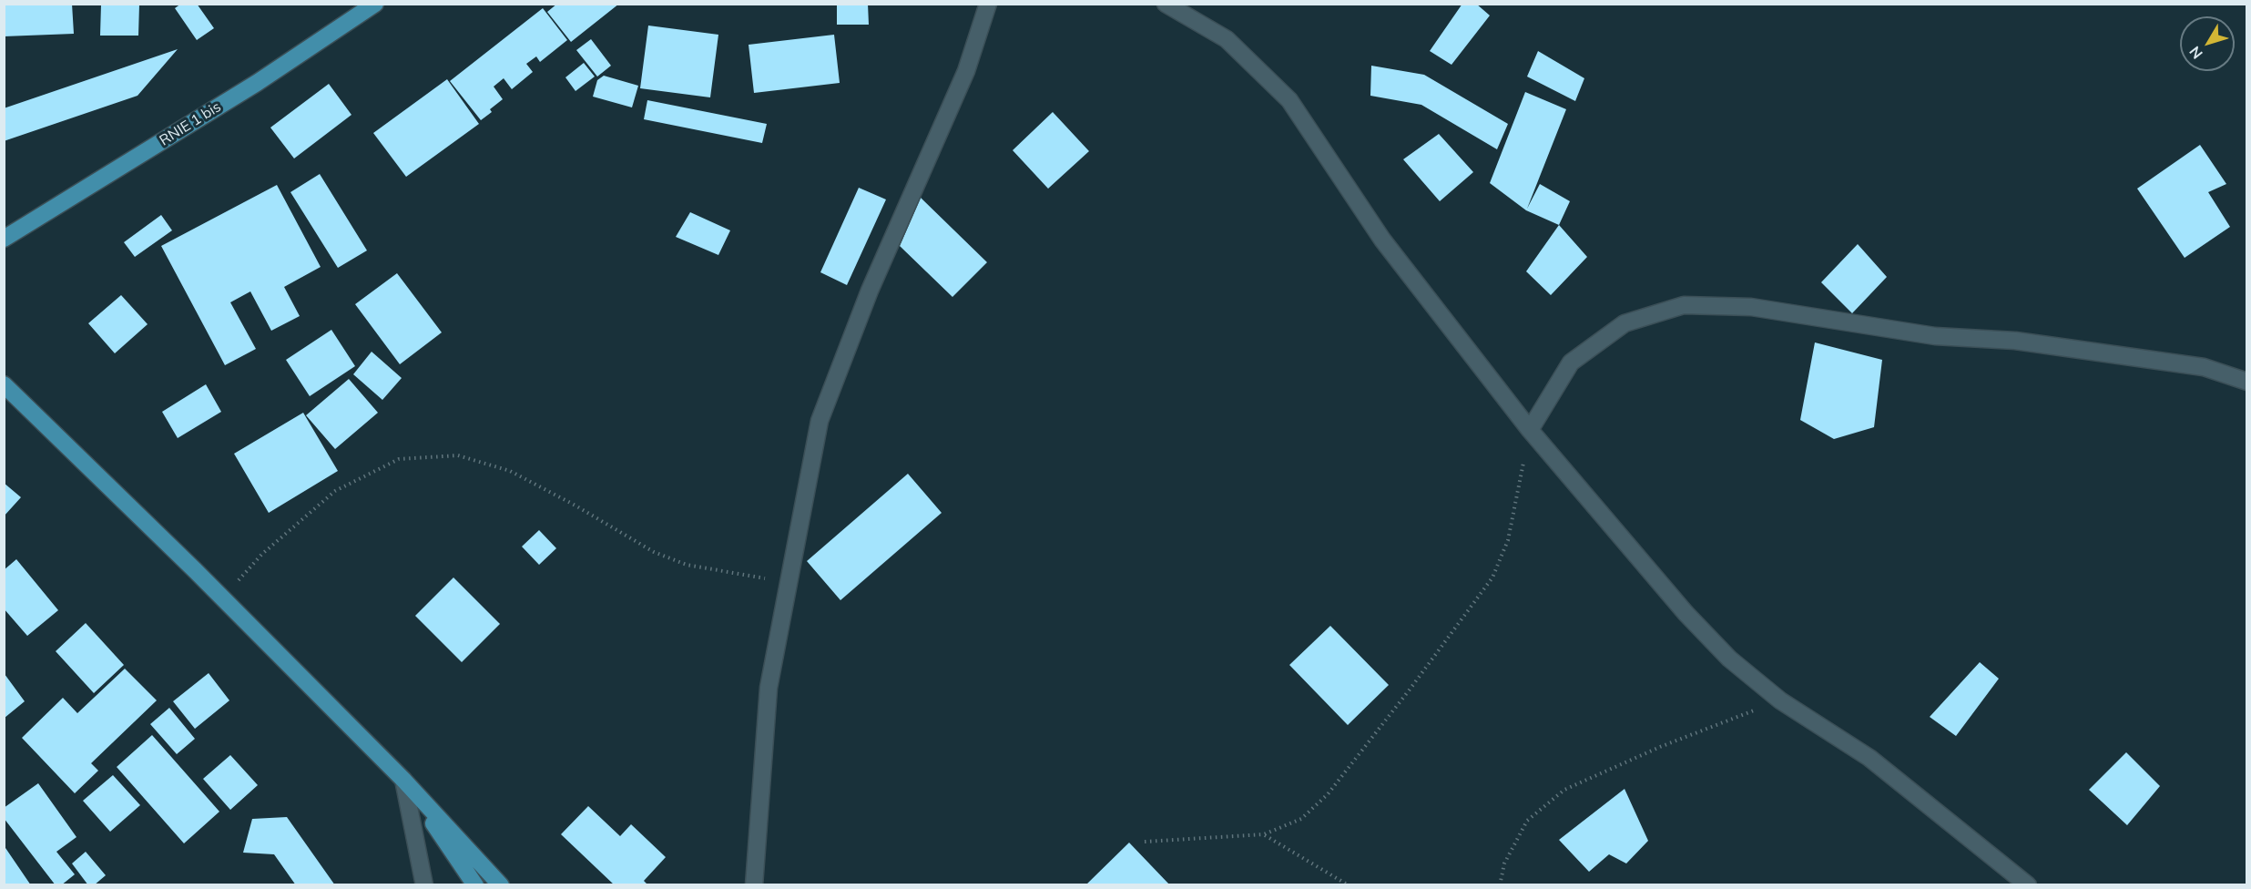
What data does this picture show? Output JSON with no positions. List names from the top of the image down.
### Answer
{
  "streets": {
    "main road": ["RNIE 1 bis"]
  },
  "north": "bottom left"
}
